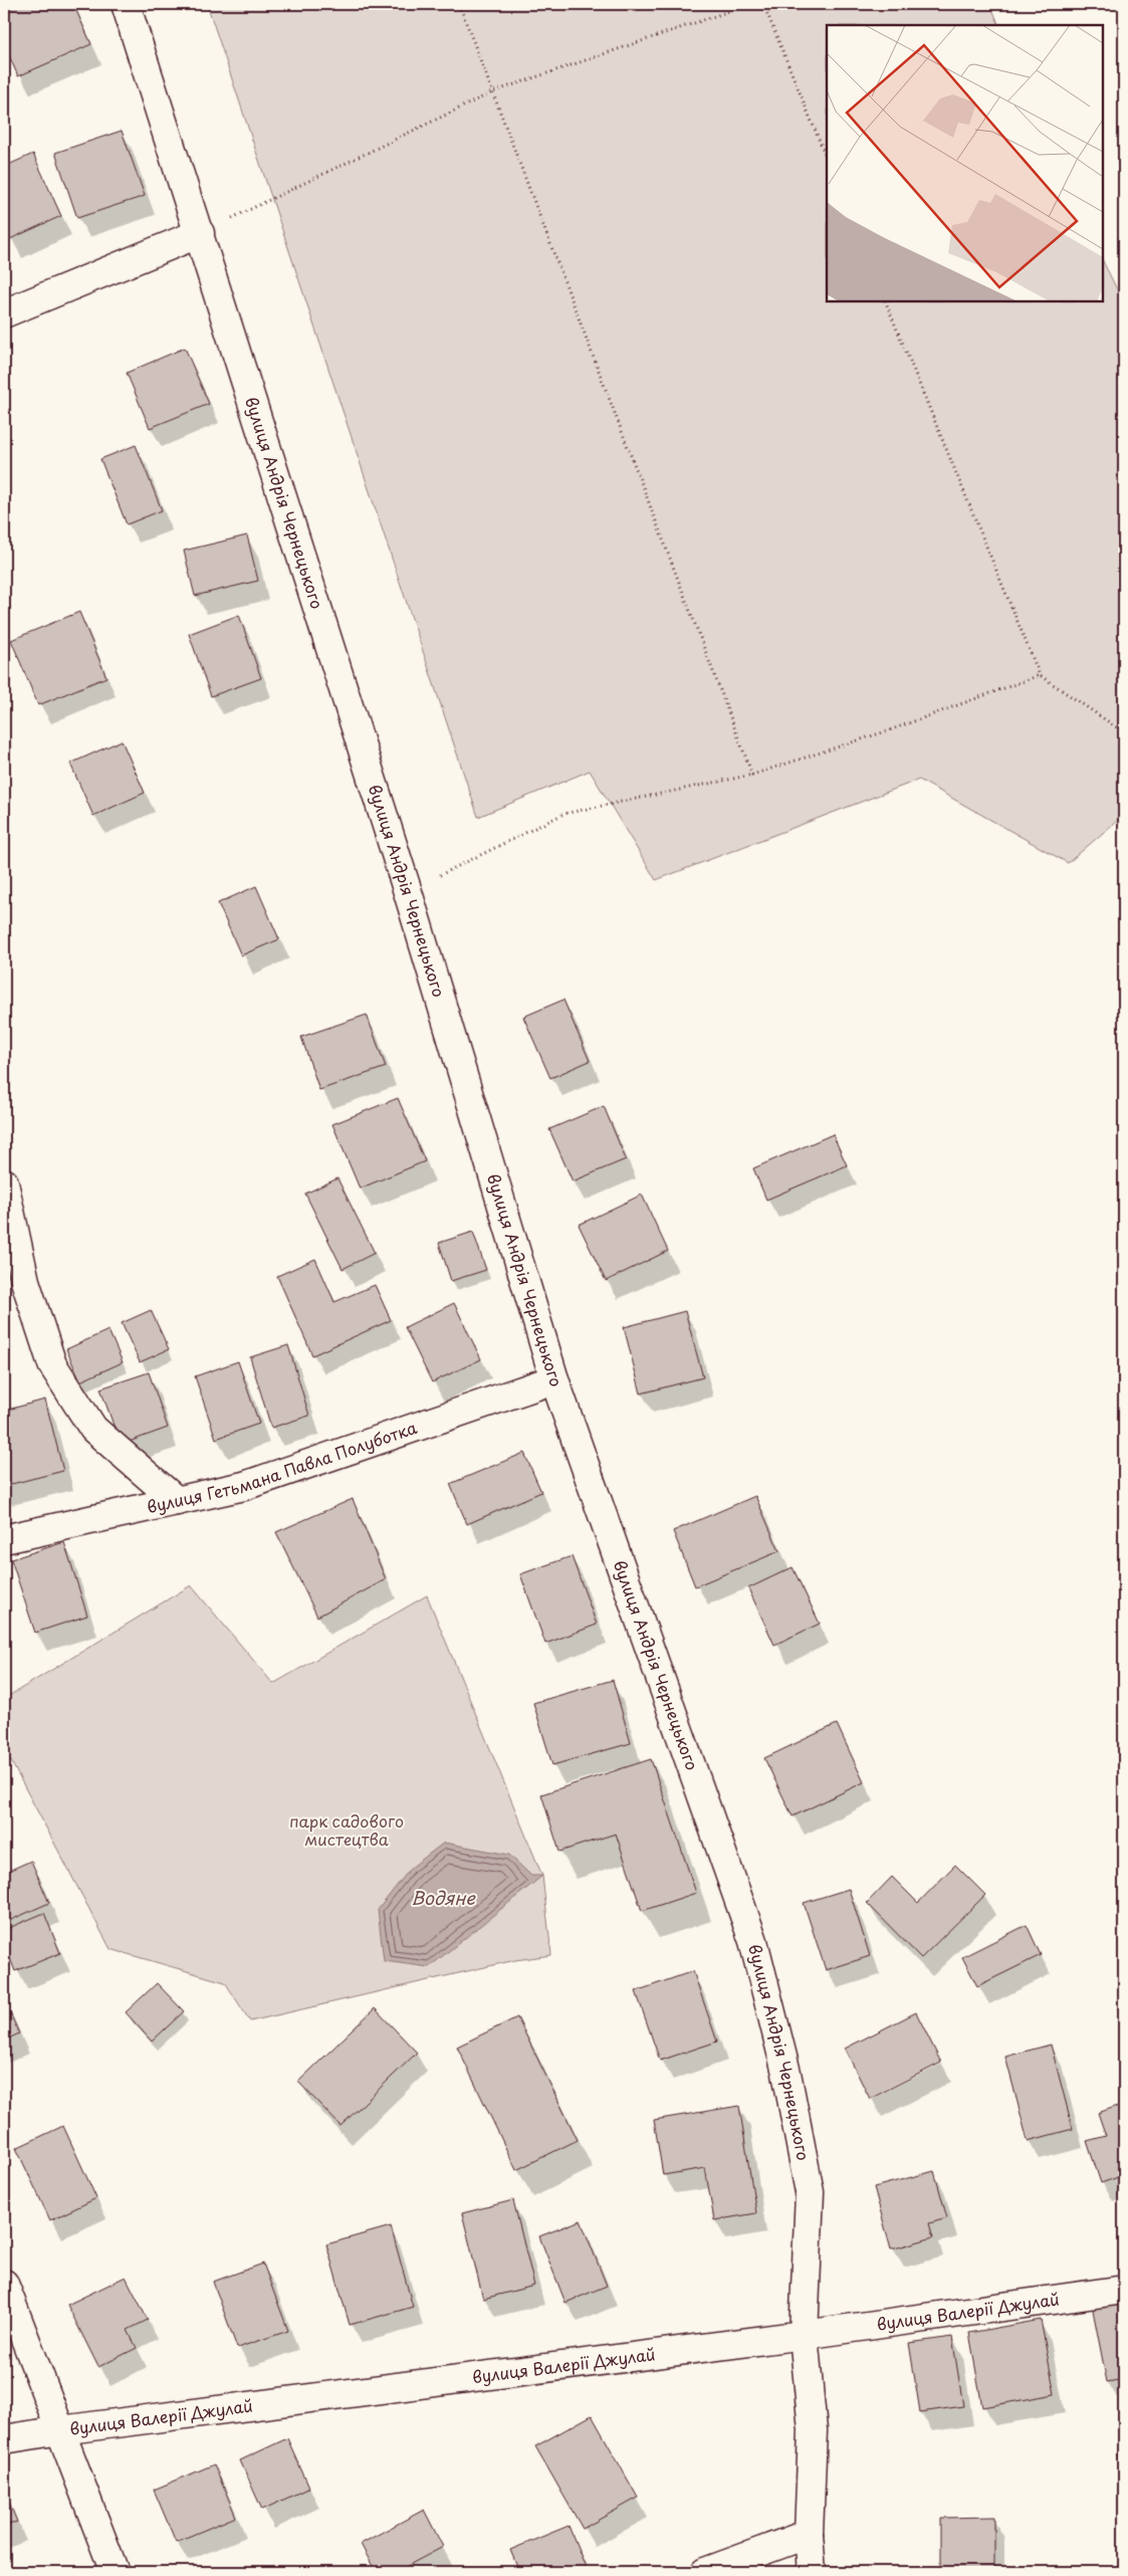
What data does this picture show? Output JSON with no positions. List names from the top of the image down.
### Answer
{
  "streets": {
    "street": ["вулиця Андрія Чернецького", "вулиця Гетьмана Павла Полуботка", "вулиця Валерії Джулай"]
  },
  "crossings": [
    ["вулиця Андрія Чернецького", "вулиця Гетьмана Павла Полуботка"],
    ["вулиця Андрія Чернецького", "вулиця Валерії Джулай"]
  ],
  "water": ["Водяне"],
  "parks": ["парк садового мистецтва"]
}
